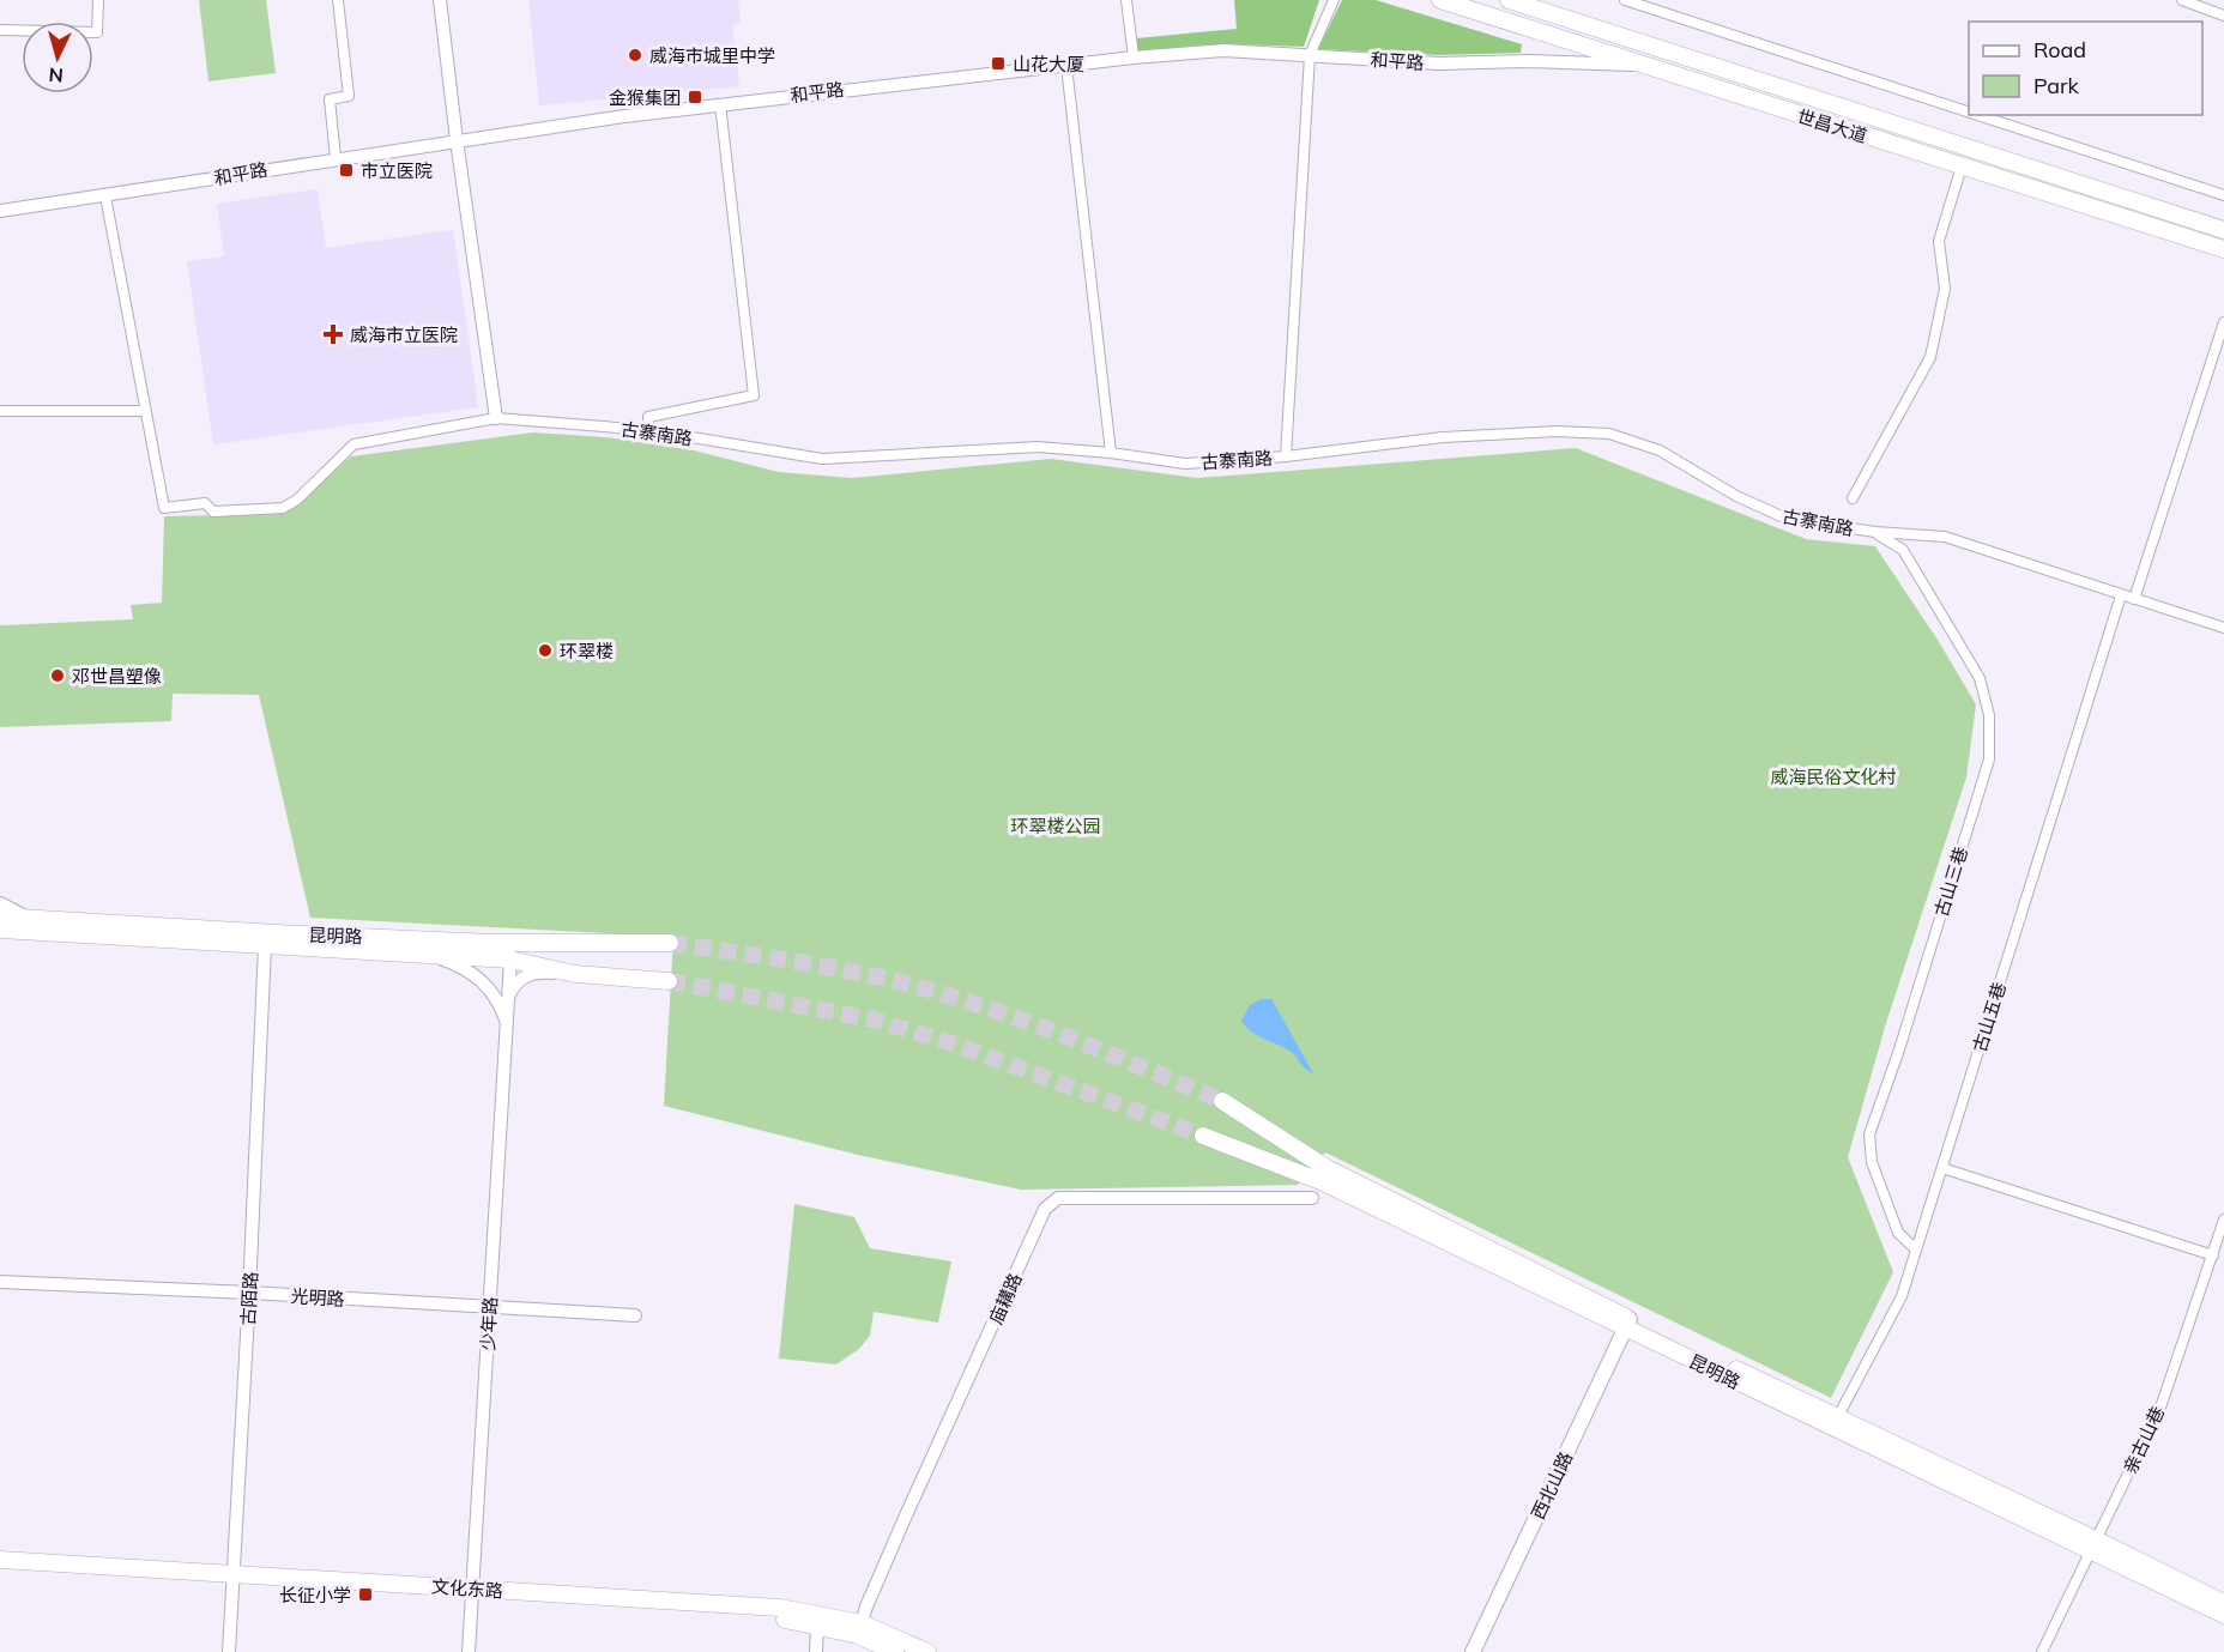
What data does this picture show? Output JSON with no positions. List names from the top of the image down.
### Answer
{
  "streets": {
    "main road": [
      "世昌大道",
      "昆明路",
      "西北山路",
      "文化东路"
    ],
    "street": [
      "和平路",
      "古寨南路",
      "古山三巷",
      "古山五巷",
      "光明路",
      "古陌路",
      "庙耩路",
      "少年路",
      "亲古山巷"
    ]
  },
  "crossings": [
    ["和平路", "世昌大道"],
    ["古寨南路", "古山三巷"],
    ["古寨南路", "古山五巷"],
    ["古山三巷", "古山五巷"],
    ["昆明路", "古山五巷"],
    ["昆明路", "古陌路"],
    ["昆明路", "少年路"],
    ["昆明路", "亲古山巷"],
    ["昆明路", "西北山路"],
    ["光明路", "古陌路"],
    ["光明路", "少年路"],
    ["古陌路", "文化东路"],
    ["庙耩路", "文化东路"],
    ["少年路", "文化东路"]
  ],
  "parks": ["威海民俗文化村", "环翠楼公园"],
  "places": {
    "other": ["威海市城里中学", "环翠楼", "邓世昌塑像"],
    "transit": [
      "山花大厦",
      "金猴集团",
      "市立医院",
      "长征小学"
    ],
    "health": ["威海市立医院"]
  },
  "legend": ["Road", "Park"],
  "north": "bottom"
}
